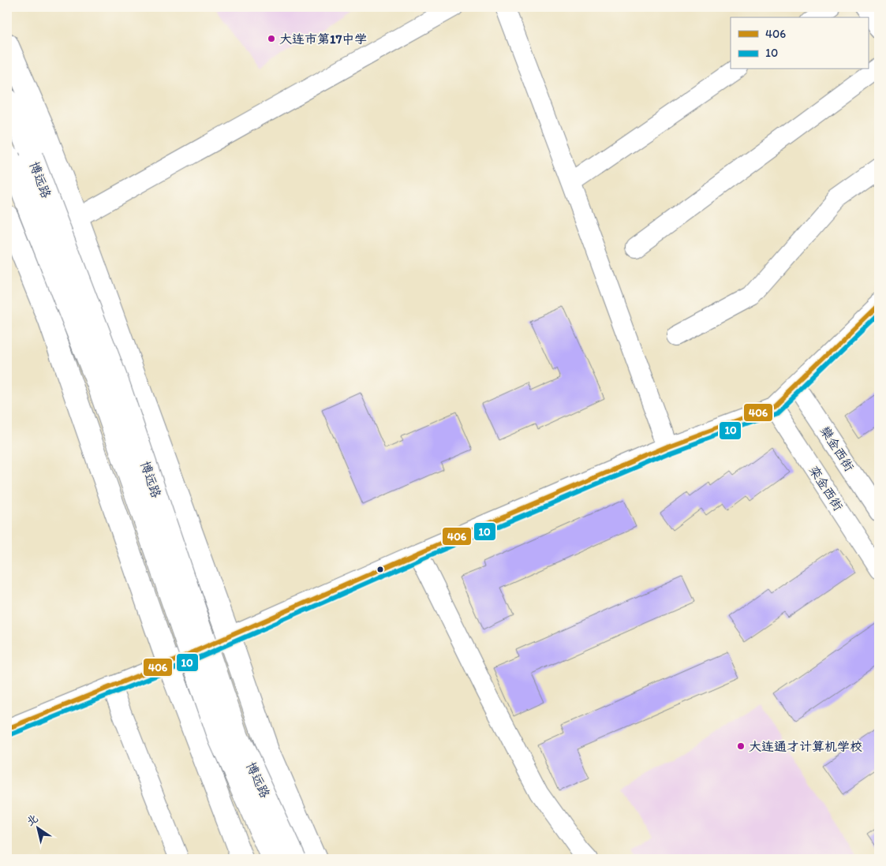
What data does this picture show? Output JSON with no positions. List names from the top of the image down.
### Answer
{
  "streets": {
    "main road": ["博远路"],
    "street": ["欒金西街", "栾金西街"]
  },
  "places": ["大连市第17中学", "大连通才计算机学校"],
  "lines": ["transit line 406", "transit line 10"],
  "legend": ["406", "10"],
  "north": "top left"
}
